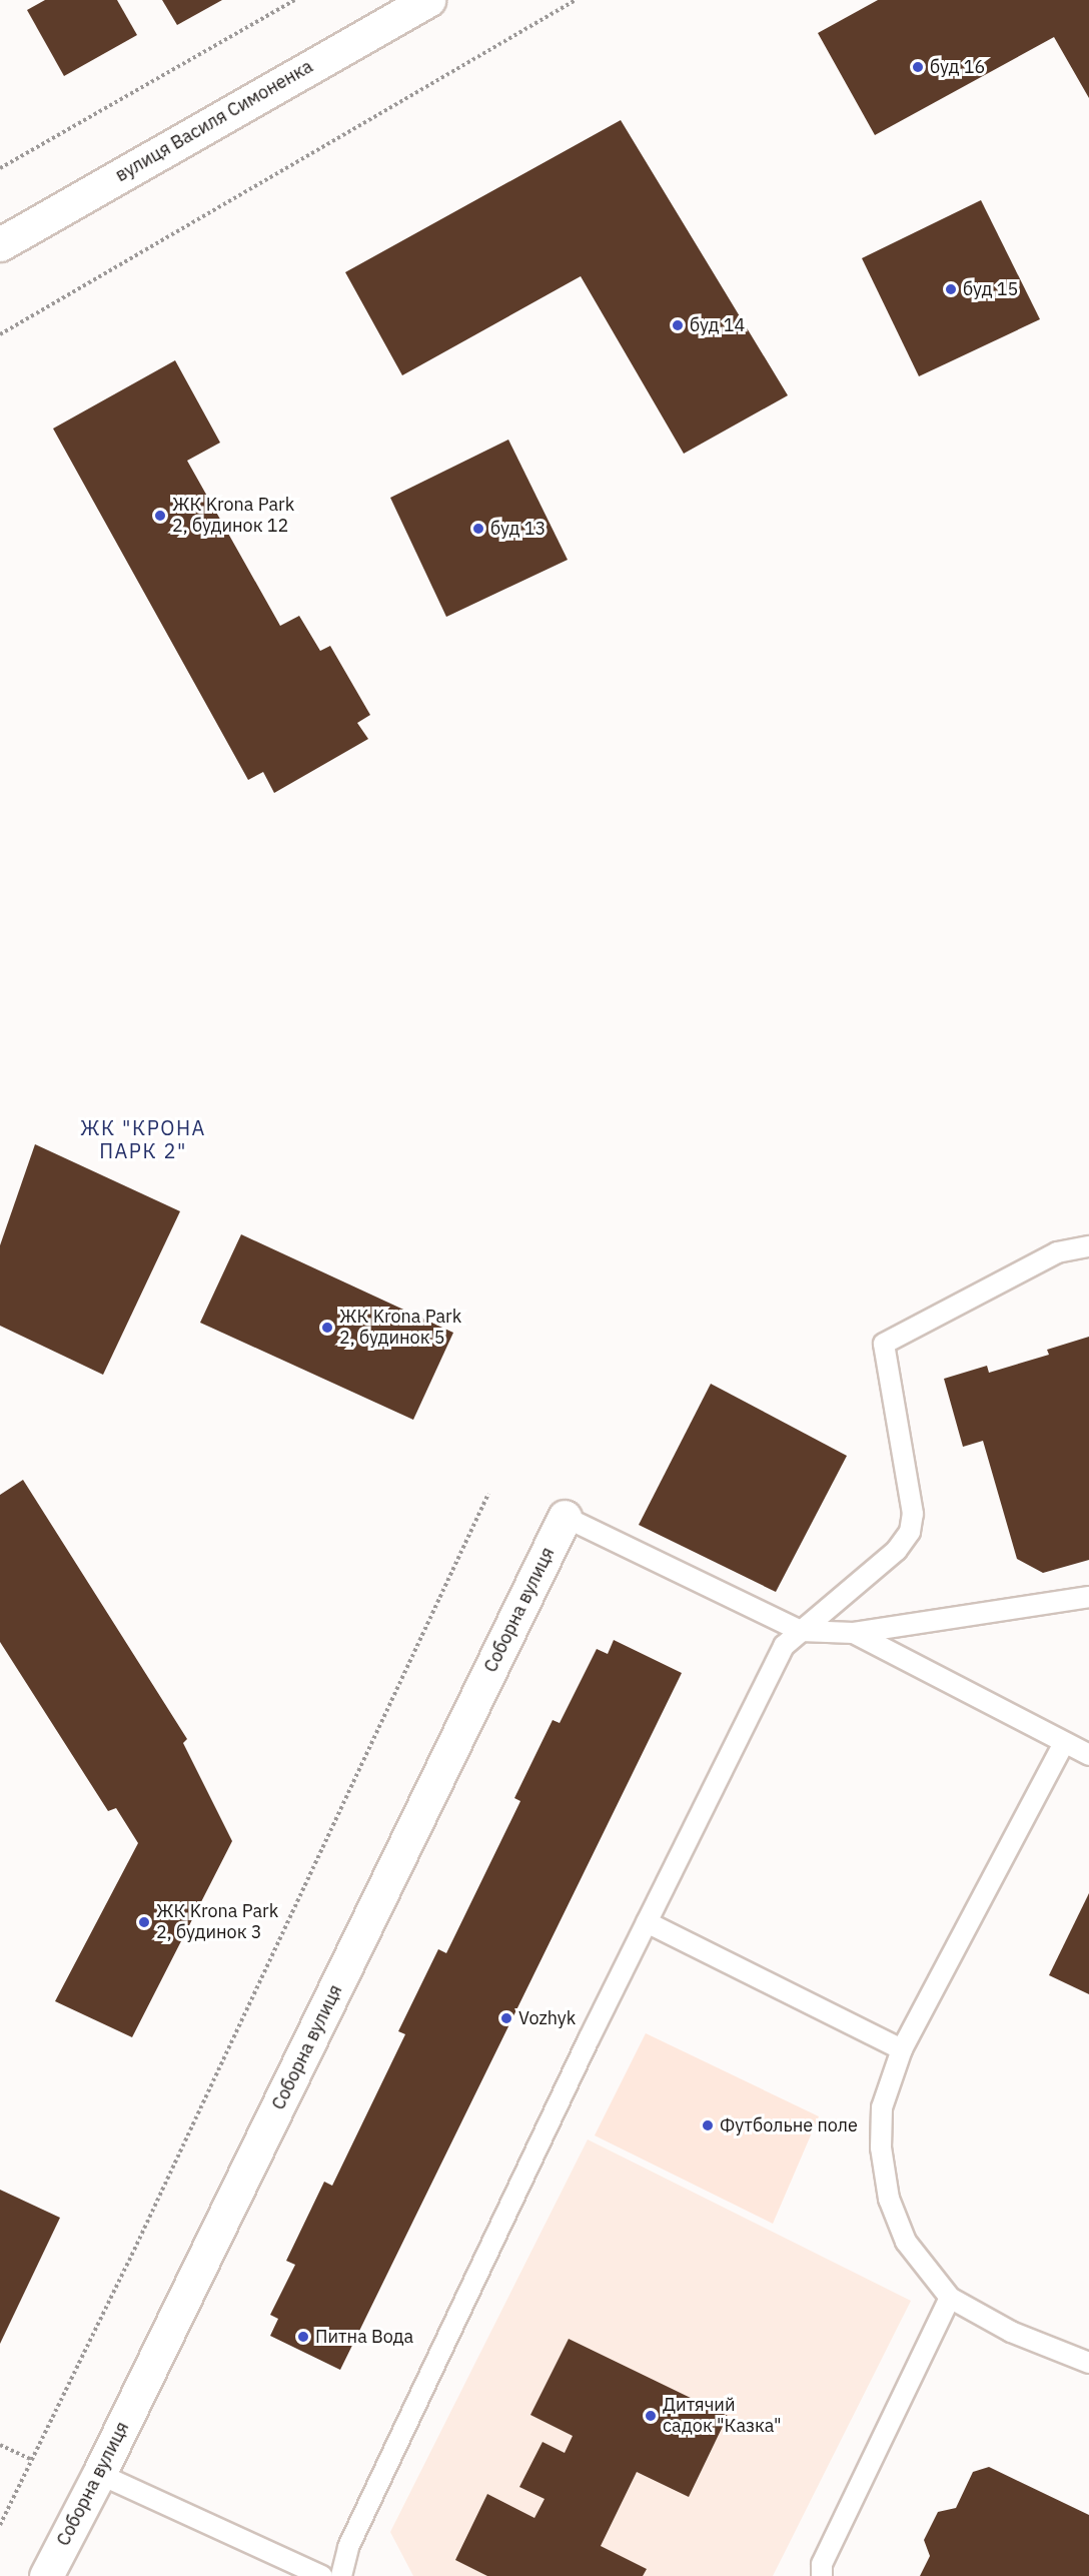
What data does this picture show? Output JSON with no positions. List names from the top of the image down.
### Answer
{
  "streets": {
    "street": ["вулиця Василя Симоненка", "Соборна вулиця"]
  },
  "districts": ["ЖК \"КРОНА ПАРК 2\""],
  "places": [
    "буд 16",
    "буд 15",
    "буд 14",
    "ЖК Krona Park 2, будинок 12",
    "буд 13",
    "ЖК Krona Park 2, будинок 5",
    "ЖК Krona Park 2, будинок 3",
    "Vozhyk",
    "Футбольне поле",
    "Питна Вода",
    "Дитячий садок \"Казка\""
  ]
}
